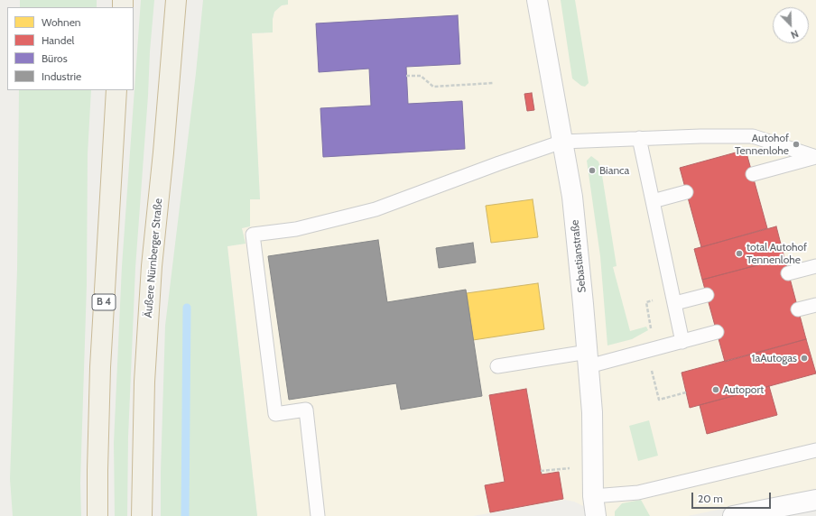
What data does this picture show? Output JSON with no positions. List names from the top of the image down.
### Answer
{
  "streets": {
    "highway": ["Äußere Nürnberger Straße", "B 4"],
    "street": ["Sebastianstraße"]
  },
  "places": [
    "Autohof Tennenlohe",
    "Bianca",
    "total Autohof Tennenlohe",
    "1aAutogas",
    "Autoport"
  ],
  "legend": [
    "Wohnen",
    "Handel",
    "Büros",
    "Industrie"
  ],
  "scale_bar": "20 m",
  "north": "bottom right"
}
